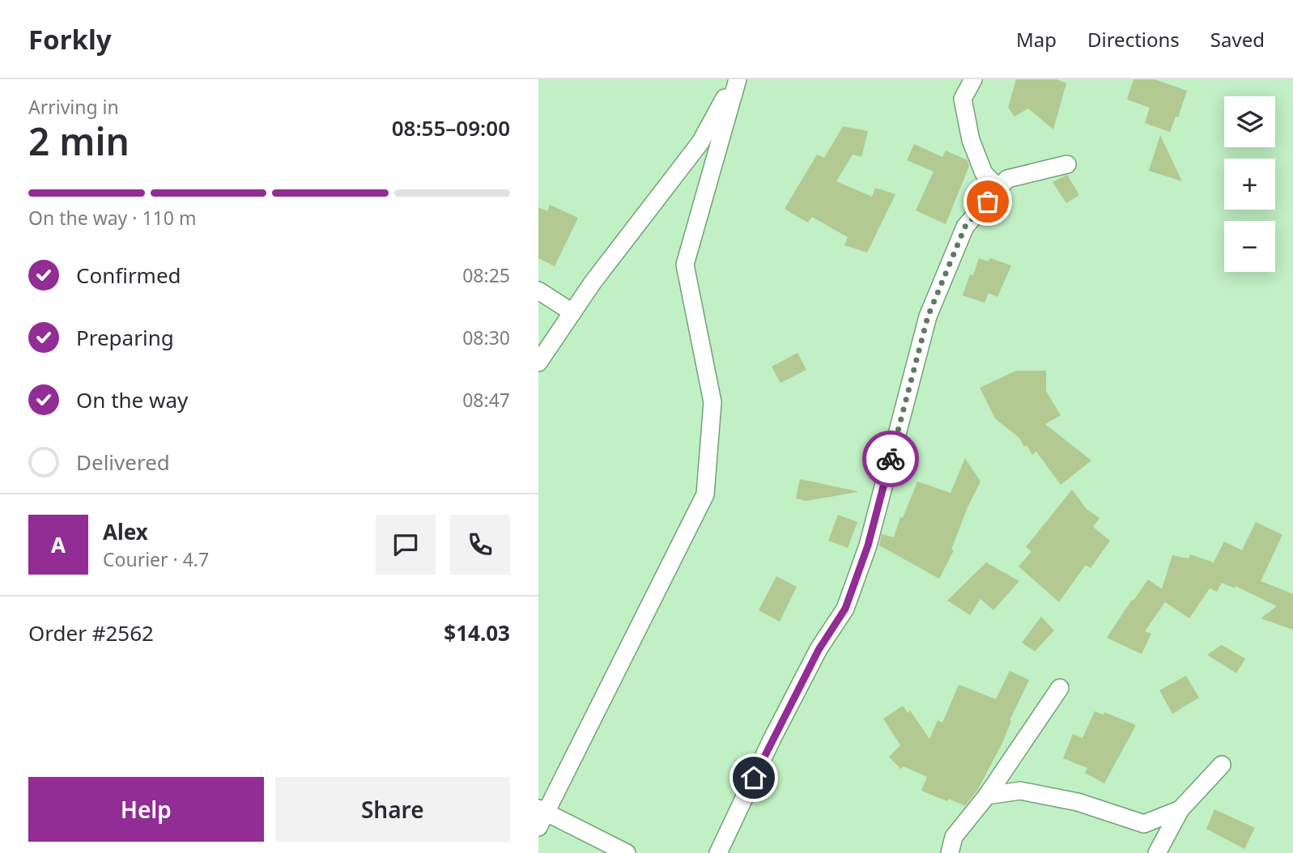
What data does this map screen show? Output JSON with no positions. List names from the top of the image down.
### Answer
{
  "page": {
    "header": "Forkly",
    "nav": ["Map", "Directions", "Saved"],
    "heading": ["2 min", "Arriving in", "08:55–09:00"],
    "panel": [
      "Alex",
      "Courier · 4.7",
      "Order #2562",
      "$14.03"
    ],
    "map_buttons": ["+", "−"],
    "bar": "On the way · 110 m",
    "list": [
      ["Confirmed", "08:25"],
      ["Preparing", "08:30"],
      ["On the way", "08:47"],
      "Delivered"
    ],
    "round": "A",
    "buttons": ["Help", "Share"]
  }
}
